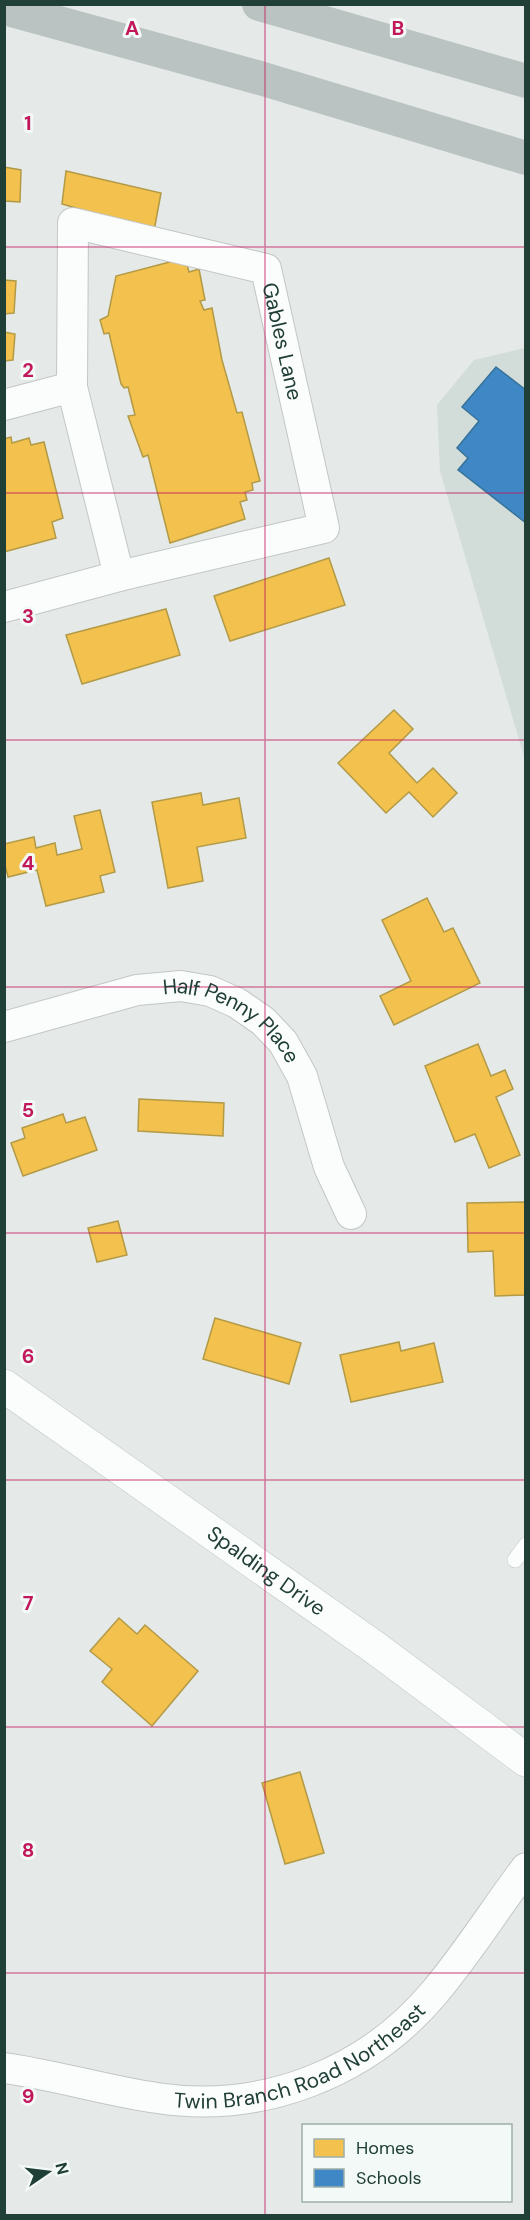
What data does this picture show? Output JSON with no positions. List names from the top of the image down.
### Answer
{
  "streets": {
    "street": [
      "Gables Lane",
      "Half Penny Place",
      "Spalding Drive",
      "Twin Branch Road Northeast"
    ]
  },
  "legend": ["Homes", "Schools"],
  "north": "right",
  "grid": {
    "columns": ["A", "B"],
    "rows": [
      "1",
      "2",
      "3",
      "4",
      "5",
      "6",
      "7",
      "8",
      "9"
    ]
  }
}
